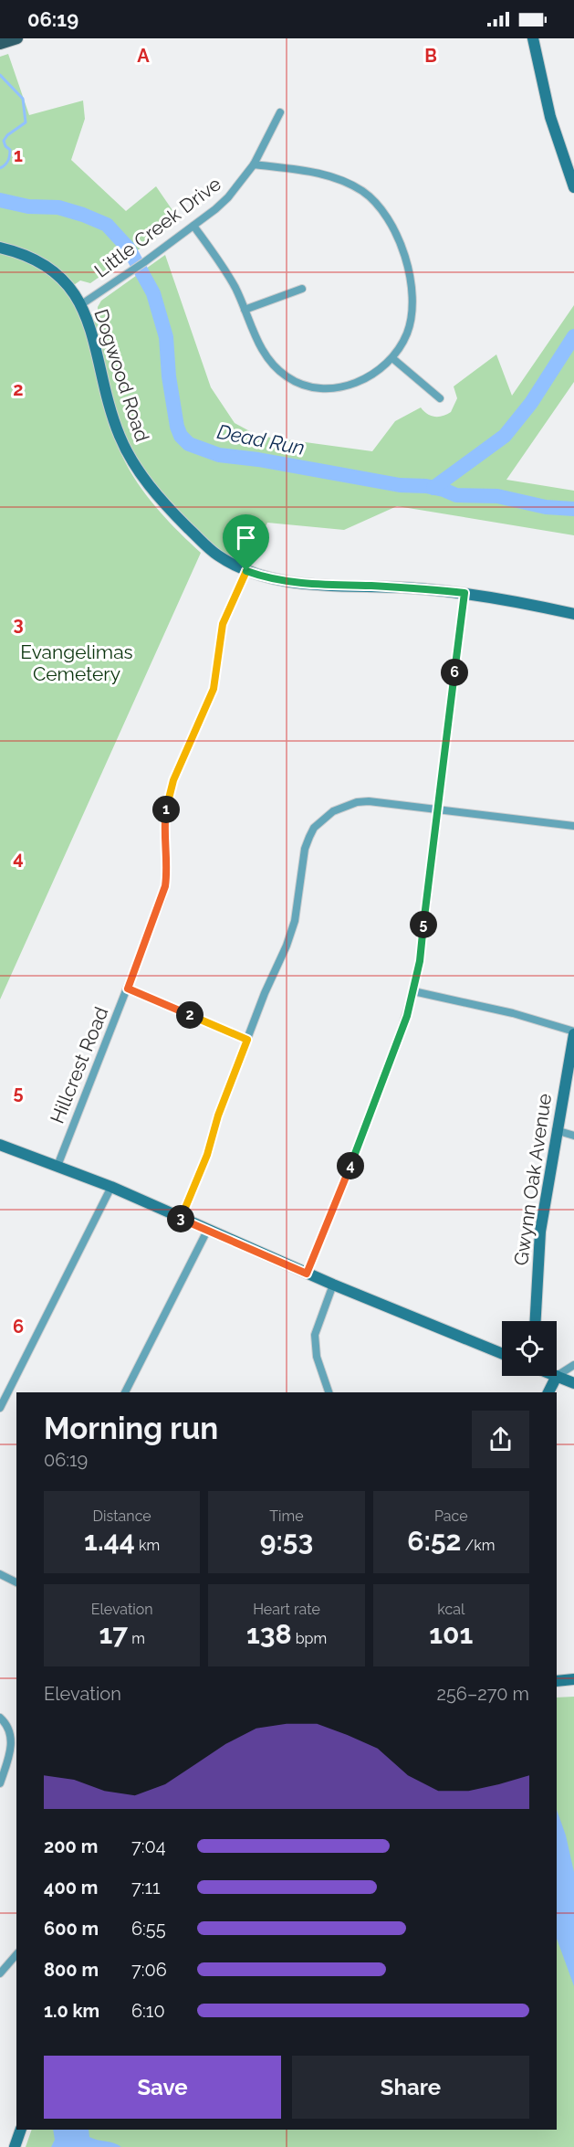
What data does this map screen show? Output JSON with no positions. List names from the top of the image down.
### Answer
{
  "streets": {
    "street": [
      "Little Creek Drive",
      "Dogwood Road",
      "Hillcrest Road",
      "Gwynn Oak Avenue"
    ]
  },
  "crossings": [
    ["Little Creek Drive", "Dogwood Road"],
    ["Dogwood Road", "Hillcrest Road"]
  ],
  "water": ["Dead Run"],
  "parks": ["Evangelimas Cemetery"],
  "page": {
    "status": "06:19",
    "pins": [
      "6",
      "1",
      "5",
      "2",
      "4",
      "3"
    ],
    "heading": ["Morning run", "06:19"],
    "stats": [
      ["Distance", "1.44 km"],
      ["Time", "9:53"],
      ["Pace", "6:52 /km"],
      ["Elevation", "17 m"],
      ["Heart rate", "138 bpm"],
      ["kcal", "101"]
    ],
    "chart": ["Elevation", "256–270 m"],
    "list": [
      {
        "name": "200 m",
        "note": "7:04"
      },
      {
        "name": "400 m",
        "note": "7:11"
      },
      {
        "name": "600 m",
        "note": "6:55"
      },
      {
        "name": "800 m",
        "note": "7:06"
      },
      {
        "name": "1.0 km",
        "note": "6:10"
      }
    ],
    "buttons": ["Save", "Share"]
  },
  "grid": {
    "columns": ["A", "B"],
    "rows": [
      "1",
      "2",
      "3",
      "4",
      "5",
      "6"
    ]
  }
}
